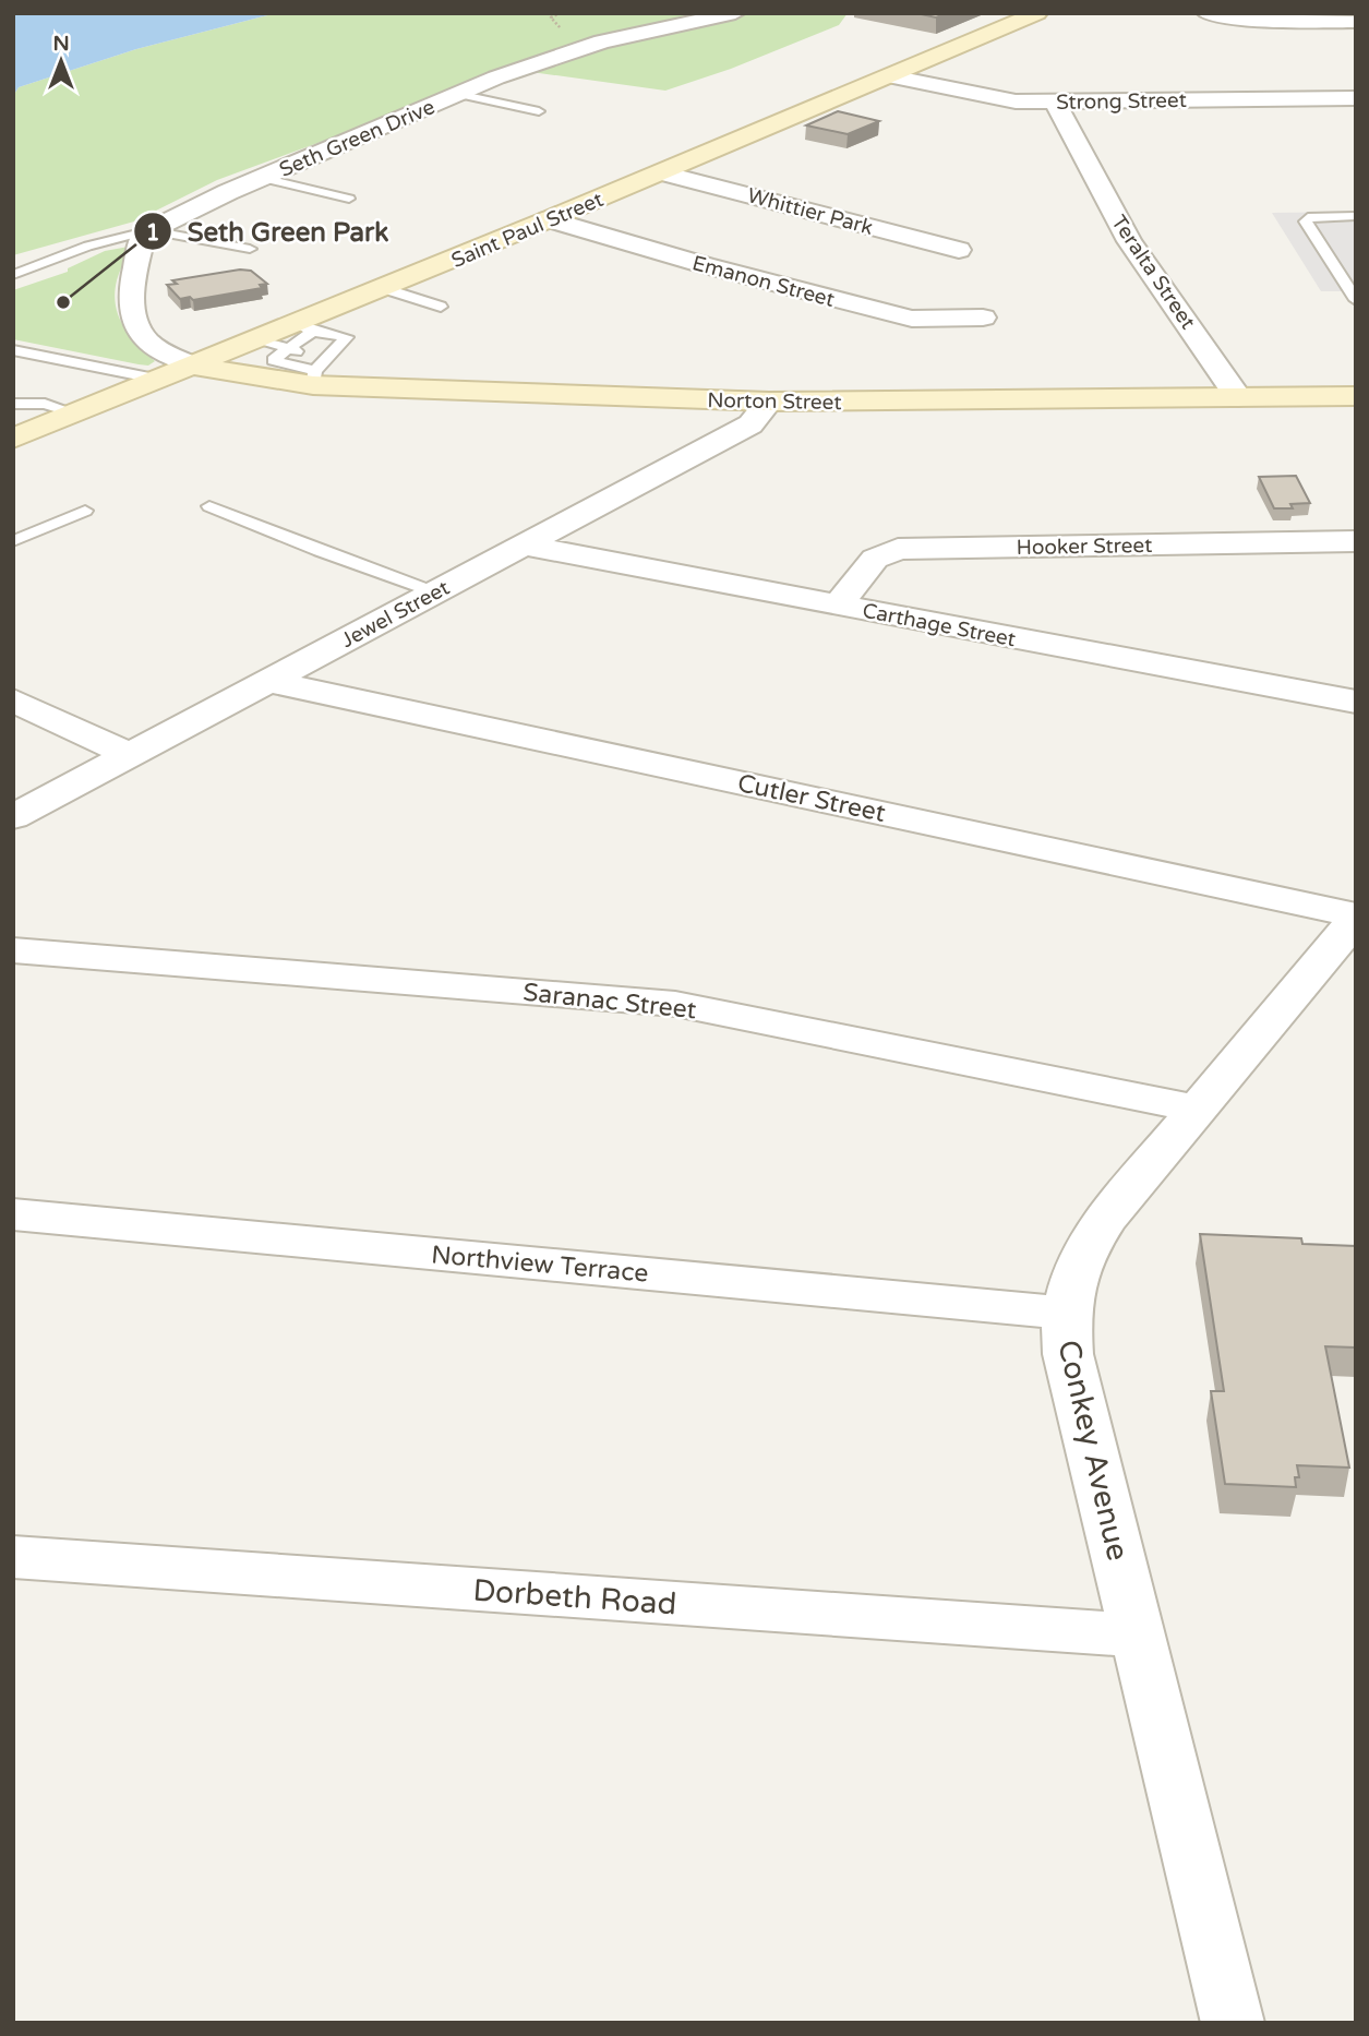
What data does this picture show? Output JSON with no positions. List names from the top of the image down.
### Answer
{
  "streets": {
    "main road": ["Saint Paul Street", "Norton Street"],
    "street": [
      "Strong Street",
      "Seth Green Drive",
      "Whittier Park",
      "Teralta Street",
      "Emanon Street",
      "Hooker Street",
      "Jewel Street",
      "Carthage Street",
      "Cutler Street",
      "Saranac Street",
      "Northview Terrace",
      "Conkey Avenue",
      "Dorbeth Road"
    ]
  },
  "crossings": [
    ["Strong Street", "Saint Paul Street"],
    ["Strong Street", "Teralta Street"],
    ["Whittier Park", "Saint Paul Street"],
    ["Saint Paul Street", "Emanon Street"],
    ["Saint Paul Street", "Norton Street"],
    ["Teralta Street", "Norton Street"],
    ["Norton Street", "Jewel Street"],
    ["Hooker Street", "Carthage Street"],
    ["Jewel Street", "Carthage Street"],
    ["Jewel Street", "Cutler Street"],
    ["Cutler Street", "Conkey Avenue"],
    ["Saranac Street", "Conkey Avenue"],
    ["Northview Terrace", "Conkey Avenue"],
    ["Conkey Avenue", "Dorbeth Road"]
  ],
  "places": ["Seth Green Park"],
  "north": "top"
}
